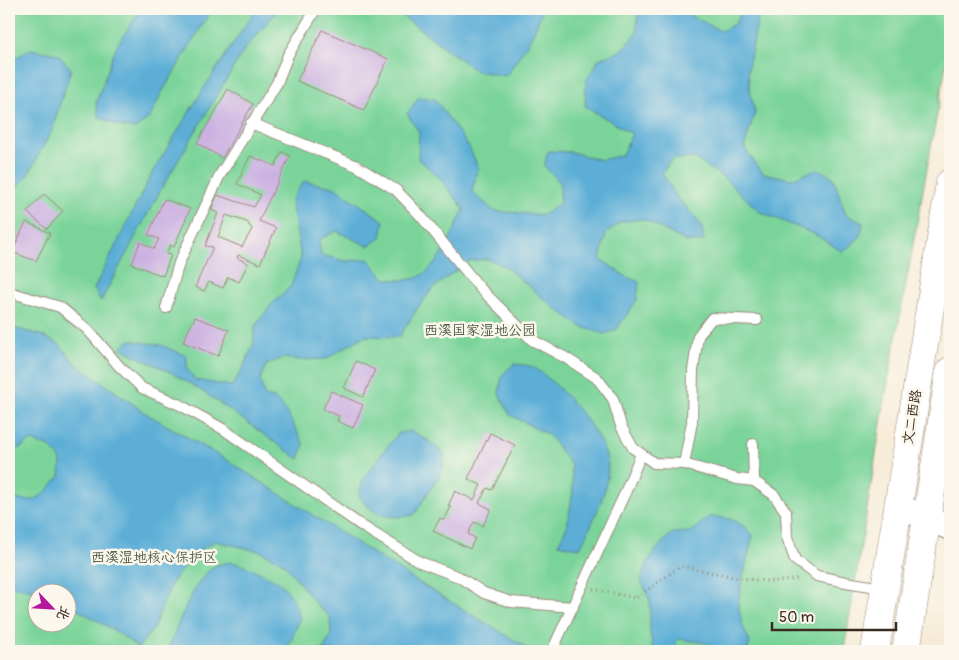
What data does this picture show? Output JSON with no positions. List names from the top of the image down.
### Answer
{
  "streets": {
    "main road": ["文二西路"]
  },
  "parks": ["西溪国家湿地公园", "西溪湿地核心保护区"],
  "scale_bar": "50 m",
  "north": "bottom right"
}
